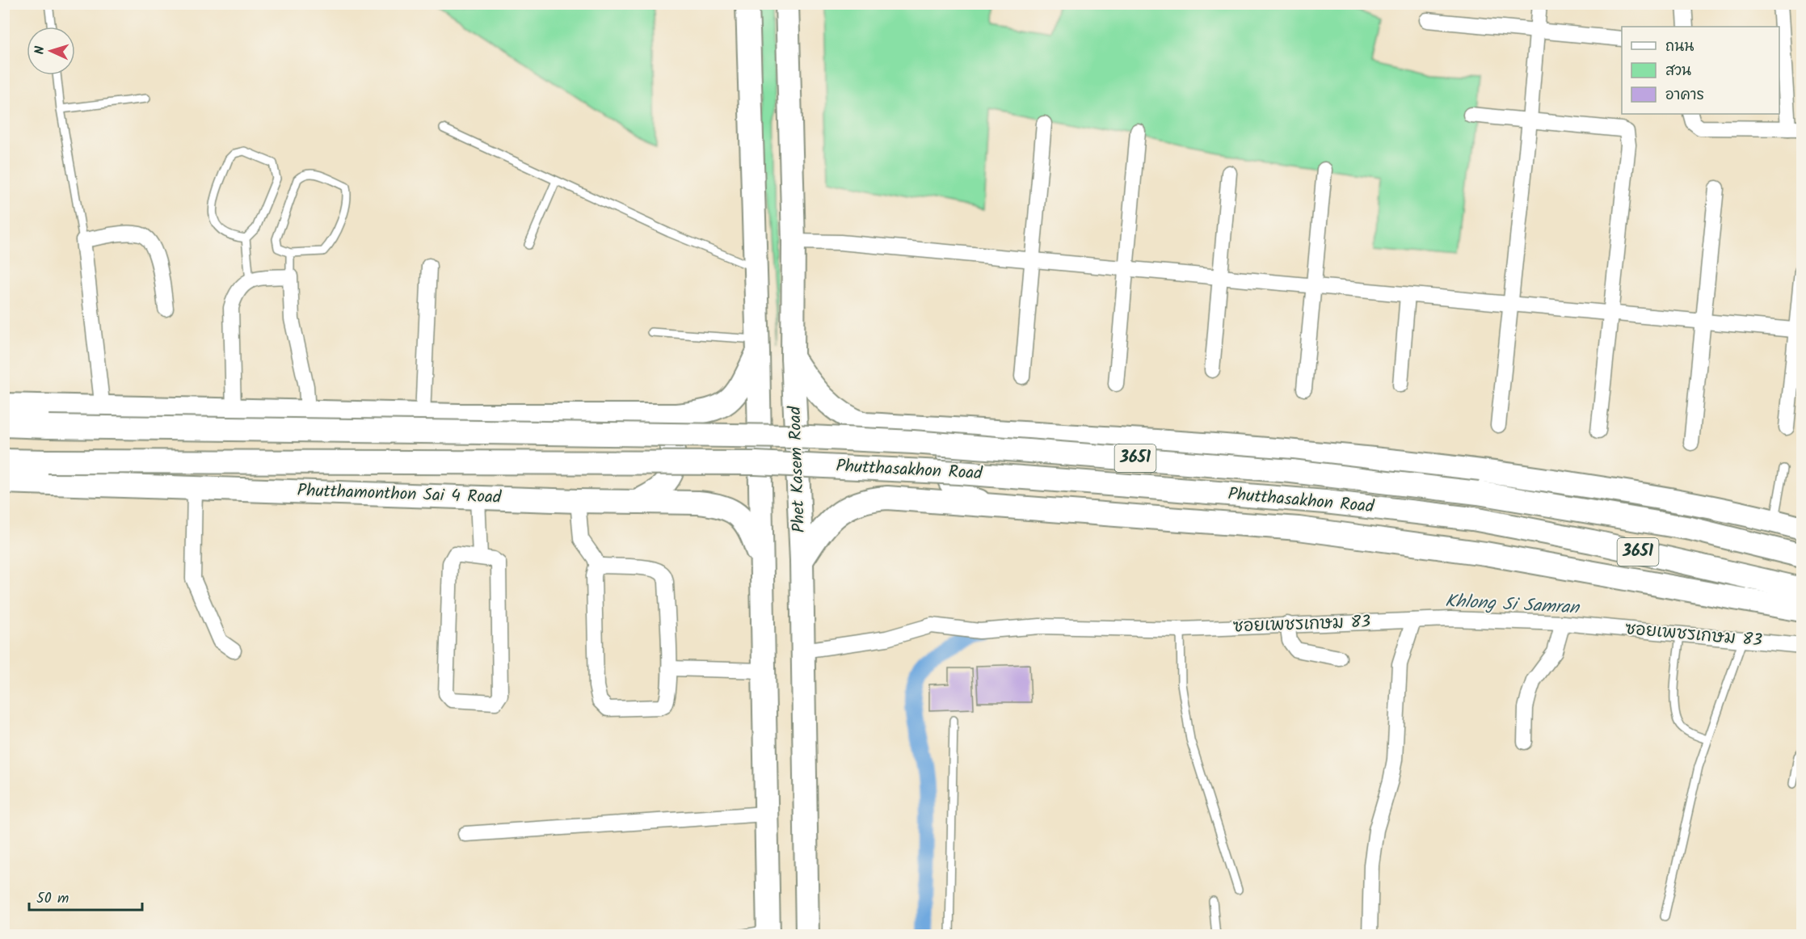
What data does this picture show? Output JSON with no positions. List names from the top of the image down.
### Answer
{
  "streets": {
    "main road": [
      "3651",
      "Phet Kasem Road",
      "Phutthasakhon Road",
      "Phutthamonthon Sai 4 Road"
    ],
    "street": ["ซอยเพชรเกษม 83"]
  },
  "crossings": [
    ["Phet Kasem Road", "ซอยเพชรเกษม 83"],
    ["Phutthasakhon Road", "Phutthamonthon Sai 4 Road"]
  ],
  "water": ["Khlong Si Samran"],
  "legend": ["ถนน", "สวน", "อาคาร"],
  "scale_bar": "50 m",
  "north": "left"
}
